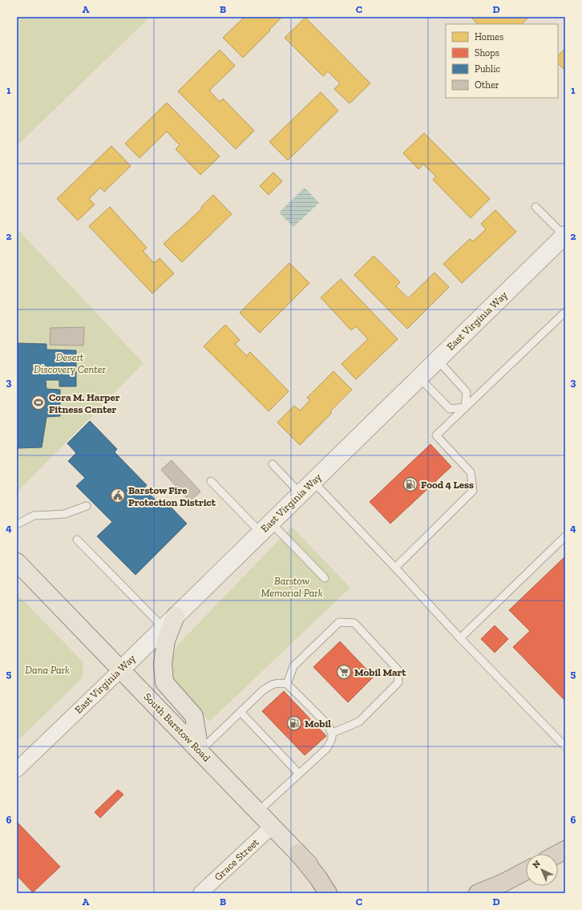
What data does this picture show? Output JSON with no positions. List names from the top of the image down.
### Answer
{
  "streets": {
    "main road": ["South Barstow Road"],
    "street": ["East Virginia Way", "Grace Street"]
  },
  "crossings": [
    ["East Virginia Way", "South Barstow Road"],
    ["South Barstow Road", "Grace Street"]
  ],
  "parks": ["Desert Discovery Center", "Barstow Memorial Park", "Dana Park"],
  "places": {
    "sports": ["Cora M. Harper Fitness Center"],
    "fuel station": ["Food 4 Less", "Mobil"],
    "public building": ["Barstow Fire Protection District"],
    "supermarket": ["Mobil Mart"]
  },
  "legend": [
    "Homes",
    "Shops",
    "Public",
    "Other"
  ],
  "north": "top left",
  "grid": {
    "columns": [
      "A",
      "B",
      "C",
      "D"
    ],
    "rows": [
      "1",
      "2",
      "3",
      "4",
      "5",
      "6"
    ]
  }
}
